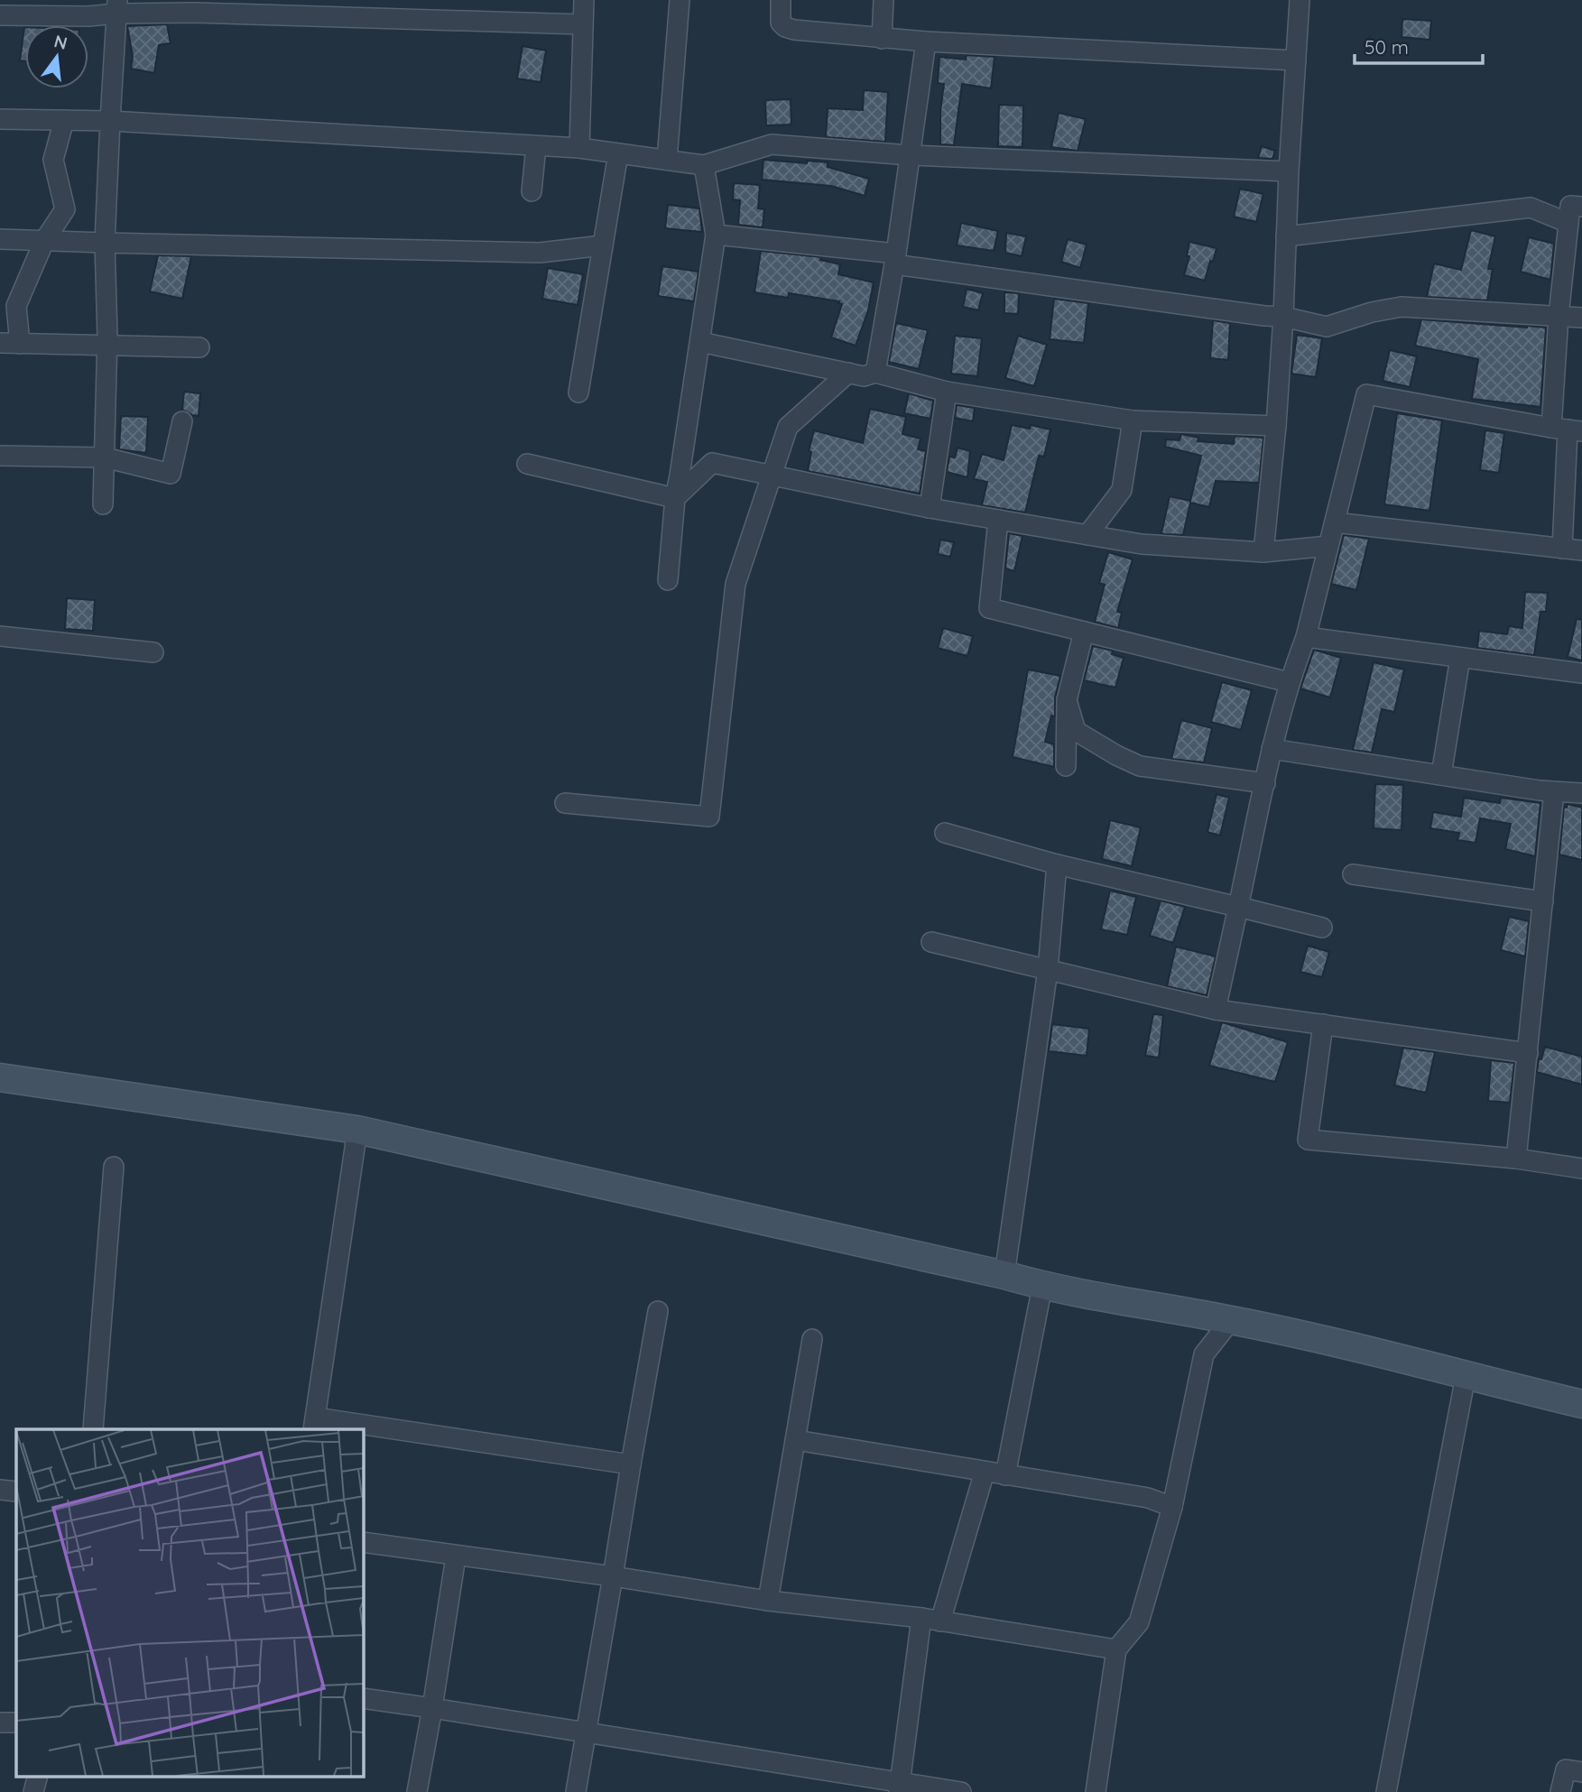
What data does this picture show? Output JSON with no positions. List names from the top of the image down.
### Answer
{
  "scale_bar": "50 m",
  "north": "top"
}
